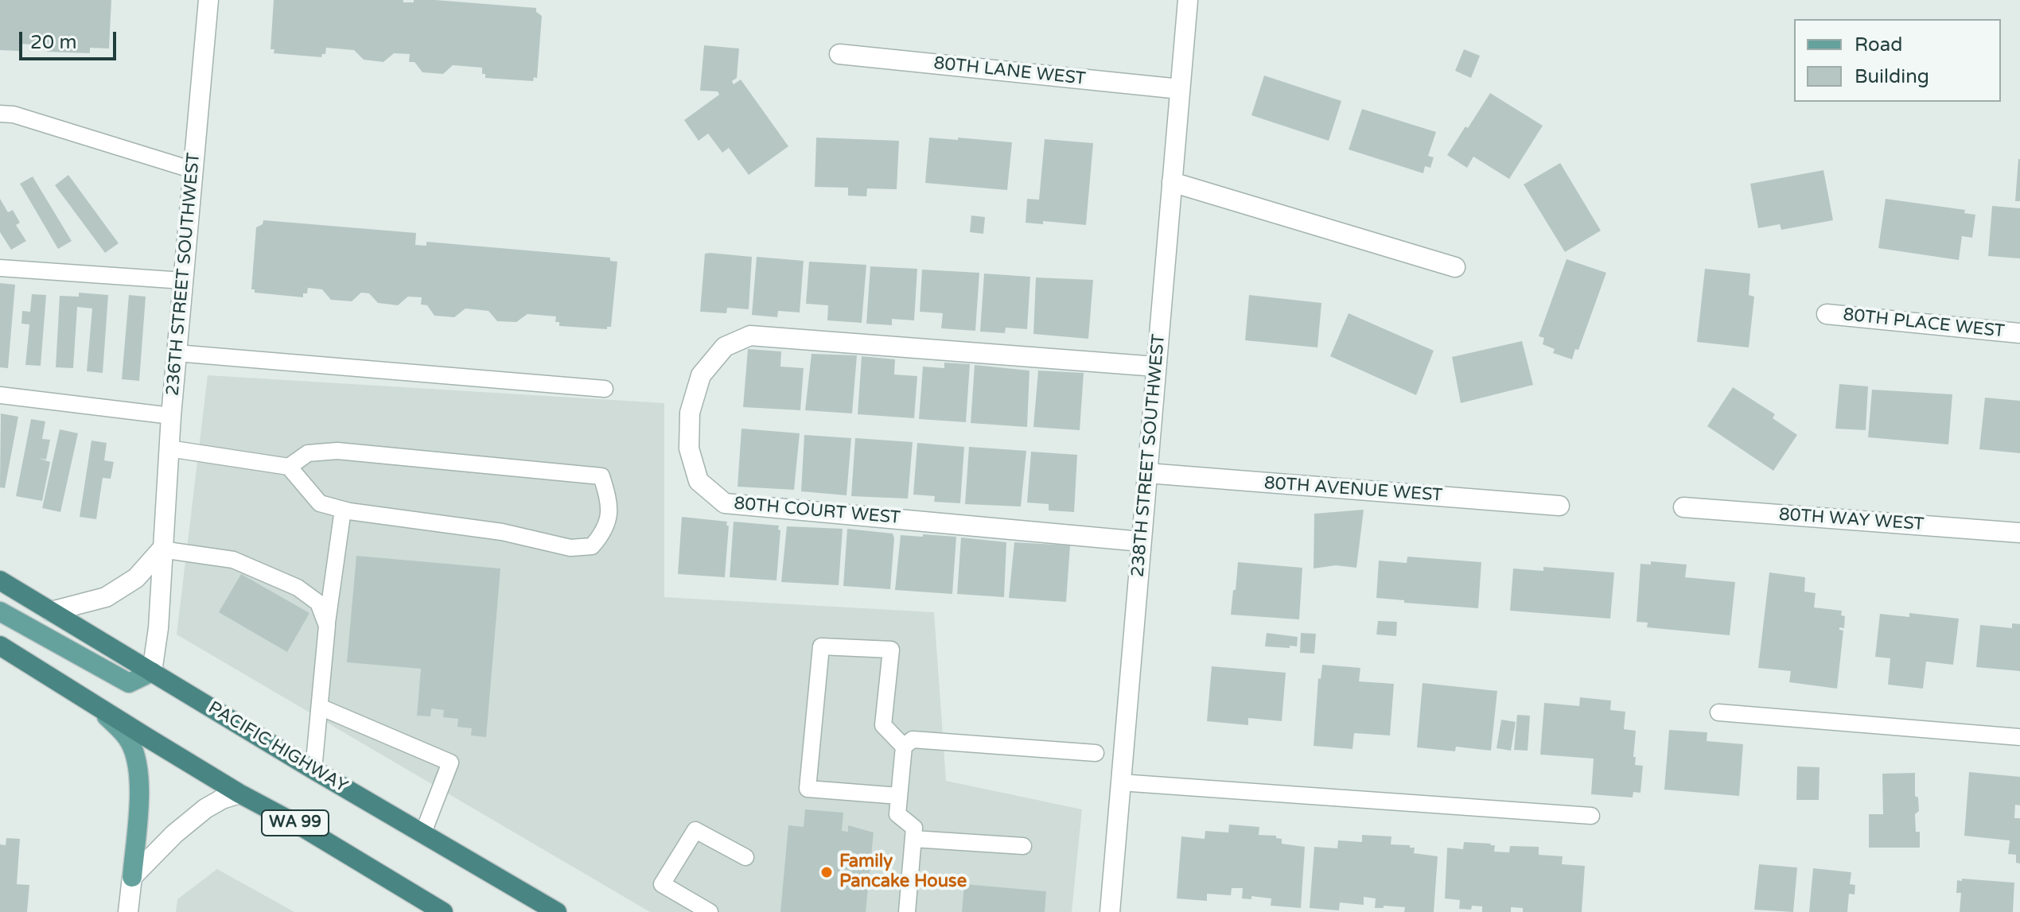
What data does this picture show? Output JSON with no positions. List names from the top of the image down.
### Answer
{
  "streets": {
    "highway": ["PACIFIC HIGHWAY", "WA 99"],
    "street": [
      "80TH LANE WEST",
      "236TH STREET SOUTHWEST",
      "80TH PLACE WEST",
      "238TH STREET SOUTHWEST",
      "80TH AVENUE WEST",
      "80TH COURT WEST",
      "80TH WAY WEST"
    ]
  },
  "crossings": [
    ["80TH LANE WEST", "238TH STREET SOUTHWEST"],
    ["236TH STREET SOUTHWEST", "PACIFIC HIGHWAY"],
    ["238TH STREET SOUTHWEST", "80TH AVENUE WEST"],
    ["238TH STREET SOUTHWEST", "80TH COURT WEST"]
  ],
  "places": ["Family Pancake House"],
  "legend": ["Road", "Building"],
  "scale_bar": "20 m"
}
